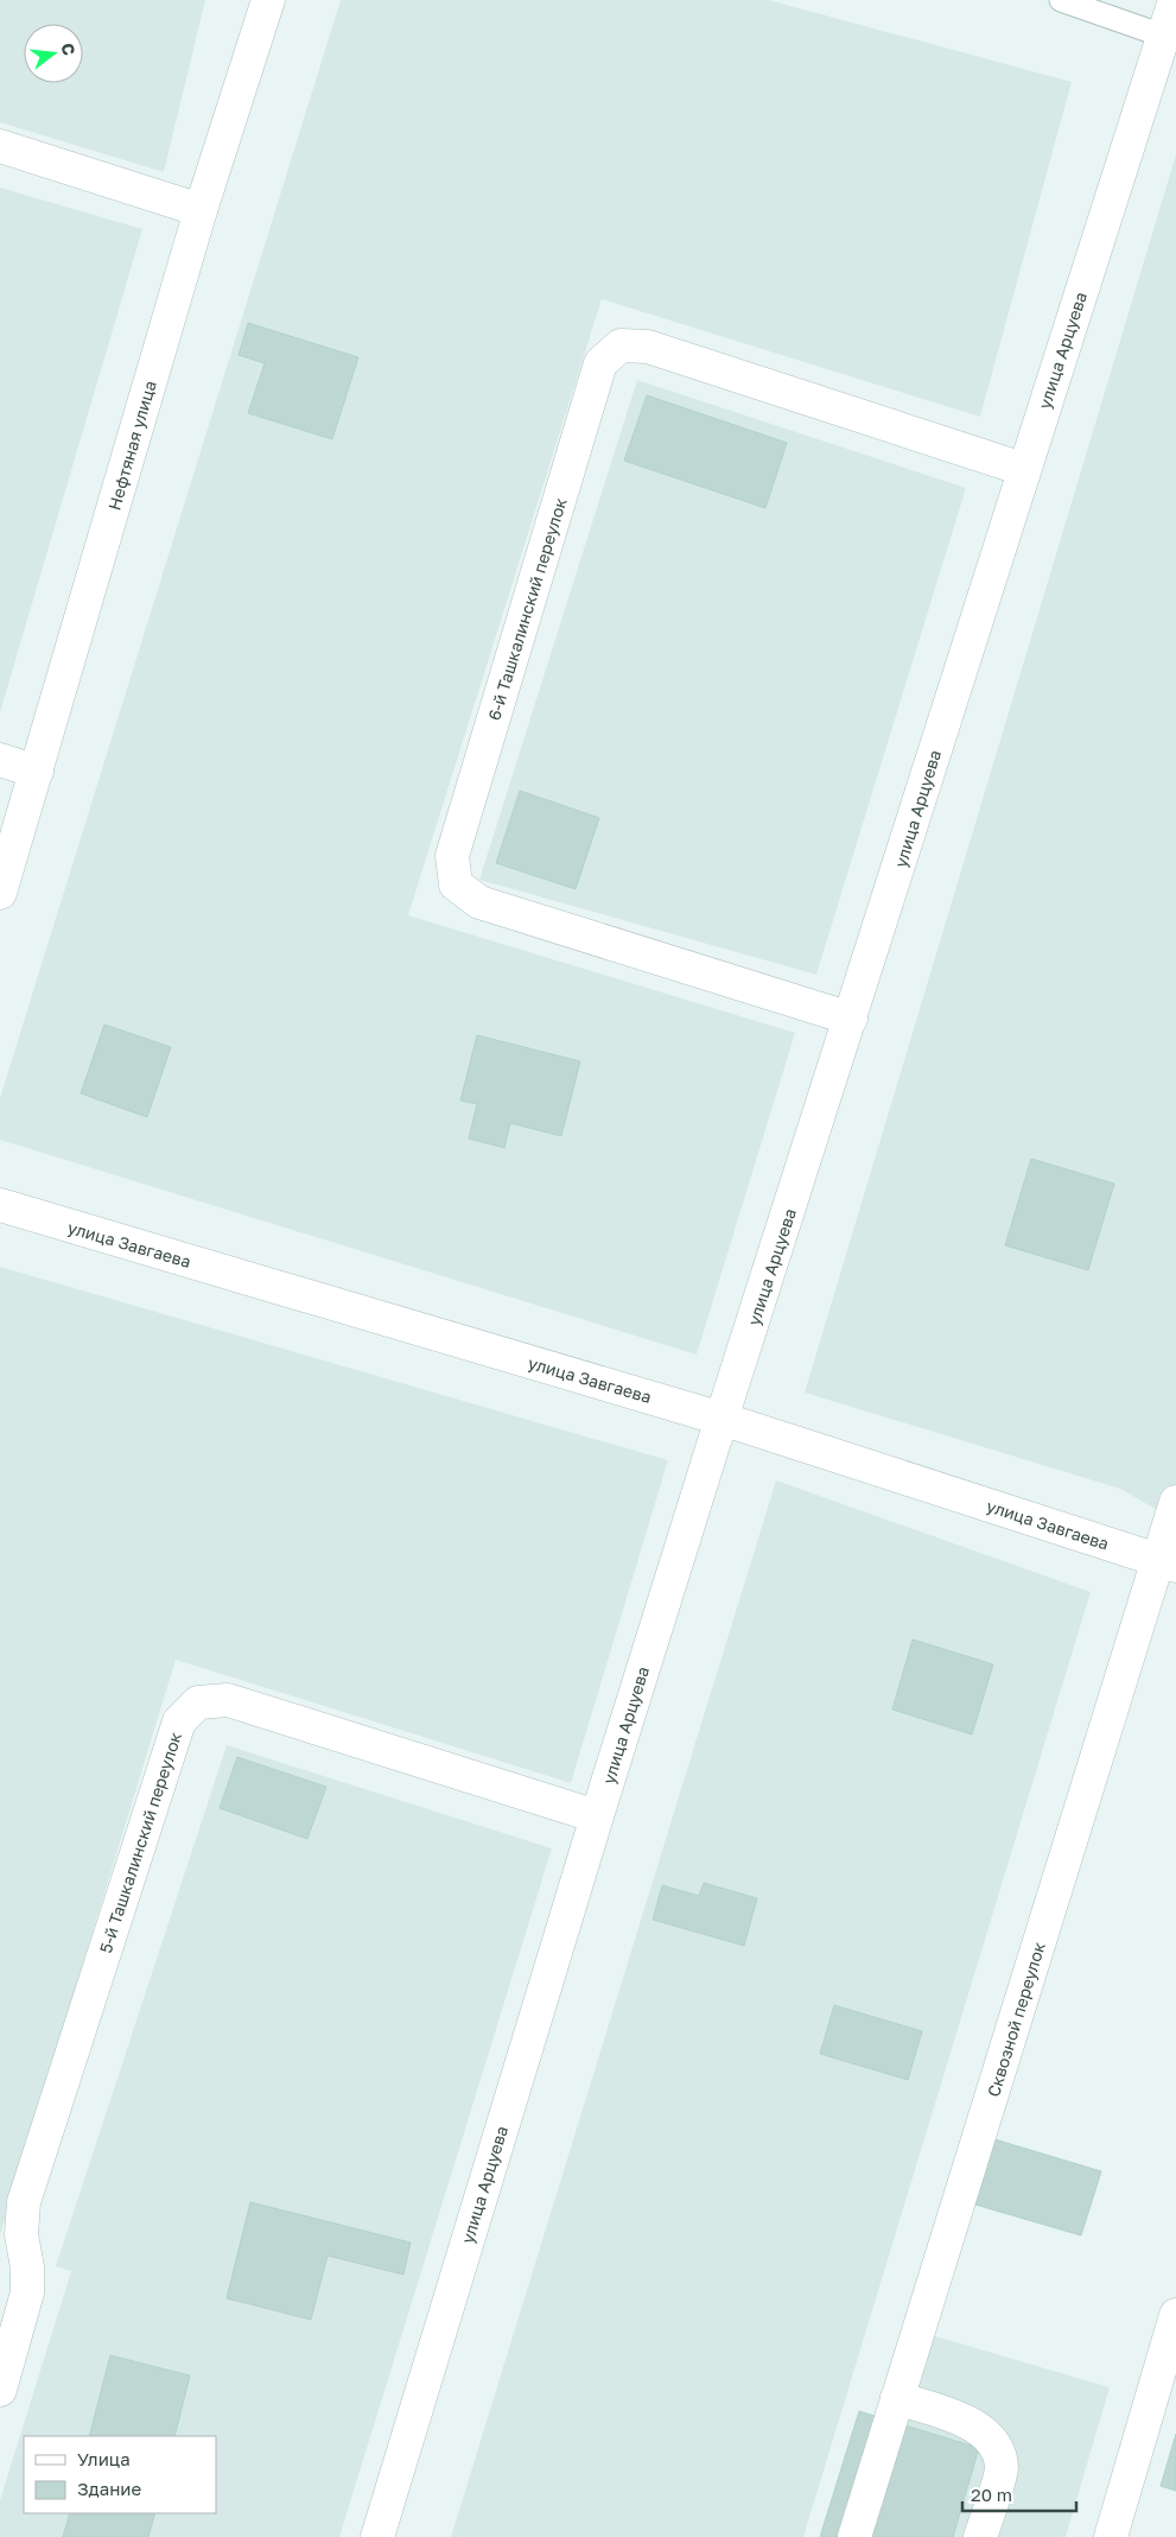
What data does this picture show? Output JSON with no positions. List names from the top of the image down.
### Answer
{
  "streets": {
    "street": [
      "улица Арцуева",
      "Нефтяная улица",
      "6-й Ташкалинский переулок",
      "улица Завгаева",
      "5-й Ташкалинский переулок",
      "Сквозной переулок"
    ]
  },
  "crossings": [
    ["улица Арцуева", "6-й Ташкалинский переулок"],
    ["улица Арцуева", "улица Завгаева"],
    ["улица Арцуева", "5-й Ташкалинский переулок"],
    ["улица Завгаева", "Сквозной переулок"]
  ],
  "legend": ["Улица", "Здание"],
  "scale_bar": "20 m",
  "north": "right"
}
